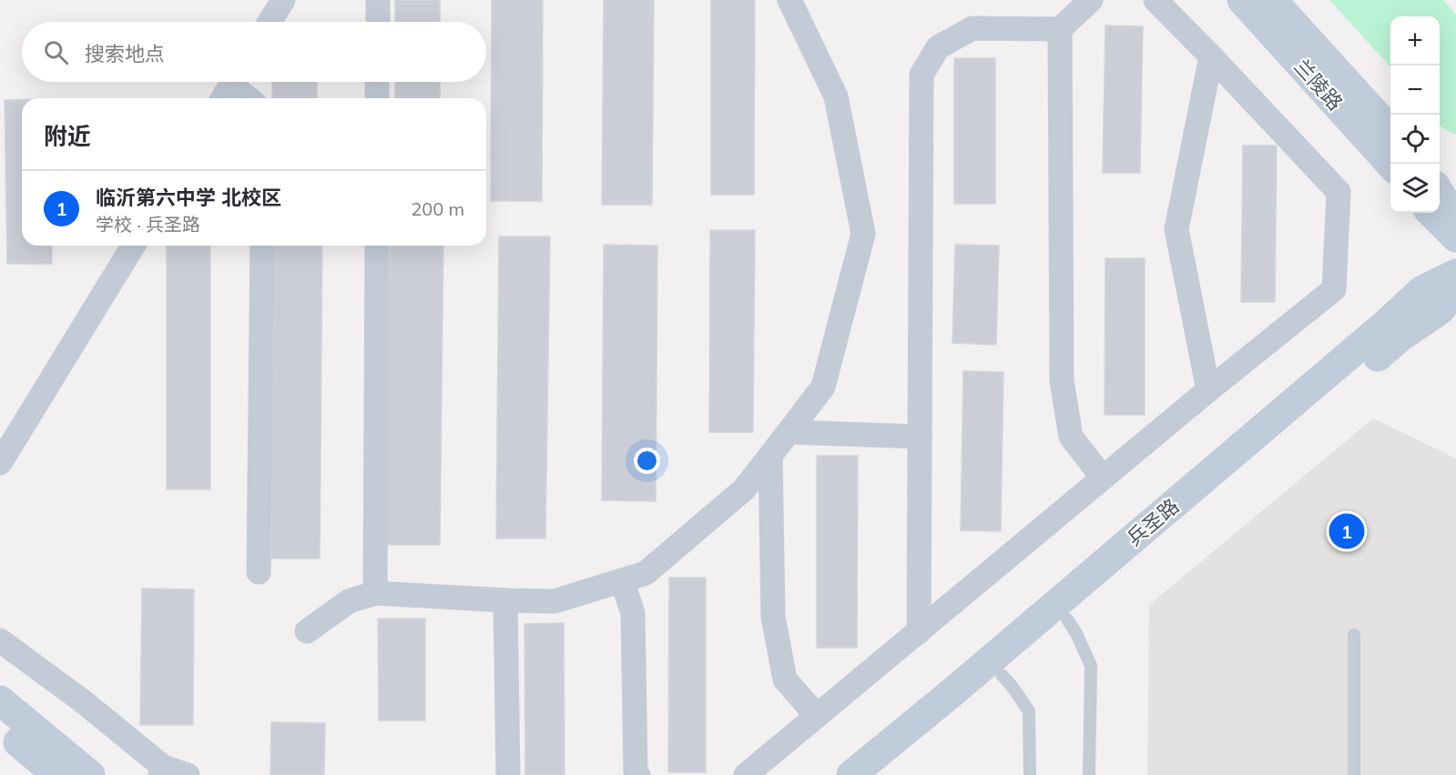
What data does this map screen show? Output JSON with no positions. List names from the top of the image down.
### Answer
{
  "streets": {
    "main road": ["兰陵路", "兵圣路"]
  },
  "page": {
    "map_buttons": ["+", "−"],
    "search": "搜索地点",
    "heading": "附近",
    "list": [
      {
        "mark": "1",
        "name": "临沂第六中学 北校区",
        "note": "学校 · 兵圣路",
        "value": "200 m"
      }
    ],
    "pins": "1"
  }
}
